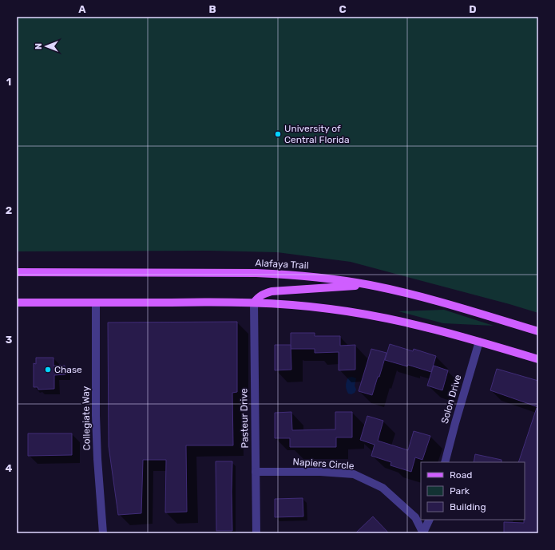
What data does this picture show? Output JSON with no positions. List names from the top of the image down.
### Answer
{
  "streets": {
    "main road": ["Alafaya Trail"],
    "street": [
      "Solon Drive",
      "Collegiate Way",
      "Pasteur Drive",
      "Napiers Circle"
    ]
  },
  "crossings": [
    ["Pasteur Drive", "Napiers Circle"]
  ],
  "places": ["University of Central Florida", "Chase"],
  "legend": ["Road", "Park", "Building"],
  "north": "left",
  "grid": {
    "columns": [
      "A",
      "B",
      "C",
      "D"
    ],
    "rows": [
      "1",
      "2",
      "3",
      "4"
    ]
  }
}
